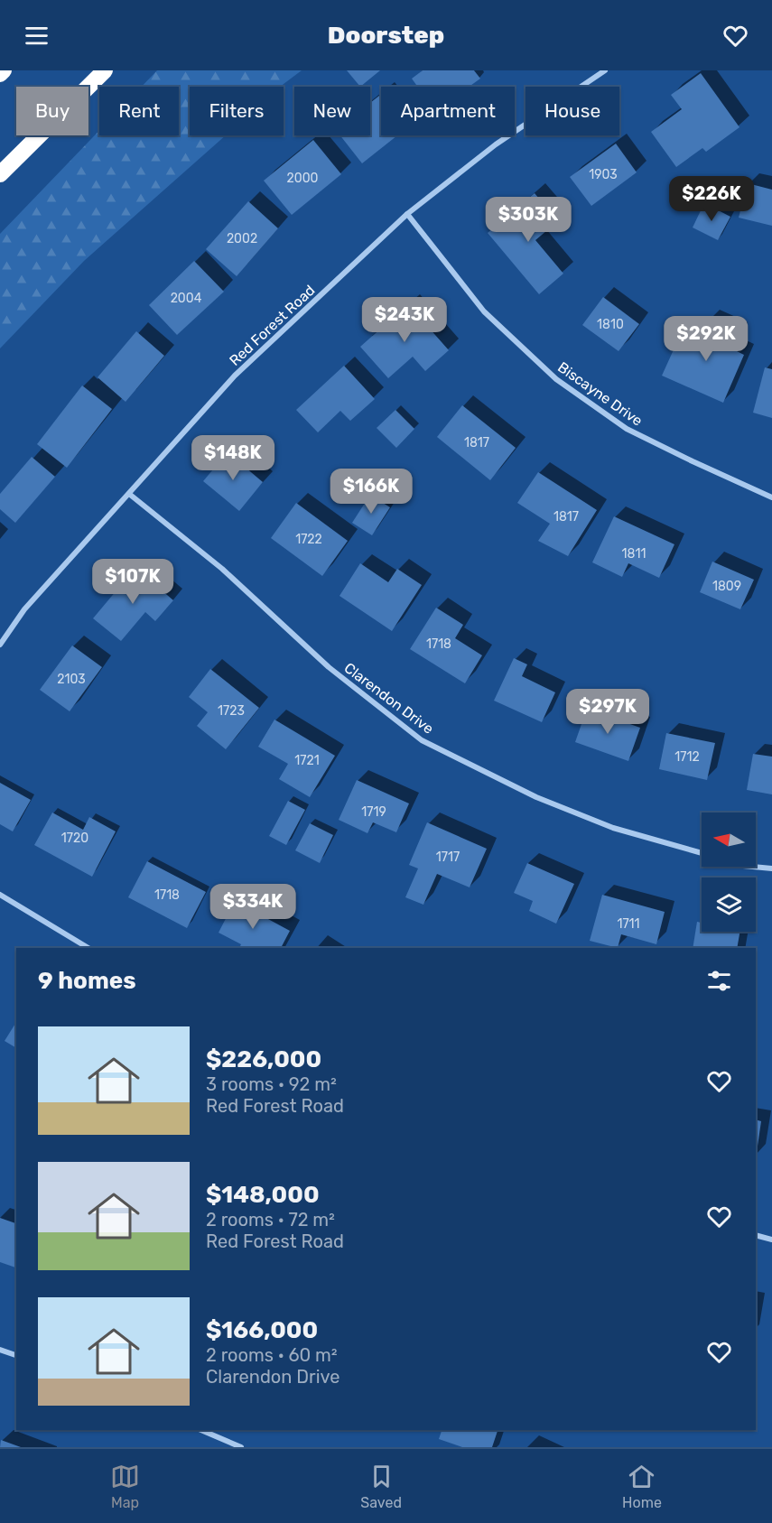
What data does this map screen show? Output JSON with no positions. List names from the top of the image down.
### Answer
{
  "streets": {
    "street": ["Red Forest Road", "Biscayne Drive", "Clarendon Drive"]
  },
  "crossings": [
    ["Red Forest Road", "Biscayne Drive"],
    ["Red Forest Road", "Clarendon Drive"]
  ],
  "house_numbers": [
    "1903",
    "2000",
    "2002",
    "2004",
    "1810",
    "1817",
    "1817",
    "1722",
    "1811",
    "1809",
    "1718",
    "2103",
    "1723",
    "1712",
    "1721",
    "1719",
    "1720",
    "1717",
    "1718",
    "1711"
  ],
  "north": "left",
  "page": {
    "header": "Doorstep",
    "chip": [
      "Buy",
      "Rent",
      "Filters",
      "New",
      "Apartment",
      "House"
    ],
    "price": [
      "$226K",
      "$303K",
      "$243K",
      "$292K",
      "$148K",
      "$166K",
      "$107K",
      "$297K",
      "$334K"
    ],
    "heading": "9 homes",
    "list": [
      {
        "name": "$226,000",
        "note": "3 rooms · 92 m² · Red Forest Road"
      },
      {
        "name": "$148,000",
        "note": "2 rooms · 72 m² · Red Forest Road"
      },
      {
        "name": "$166,000",
        "note": "2 rooms · 60 m² · Clarendon Drive"
      }
    ],
    "tabs": ["Map", "Saved", "Home"]
  }
}
